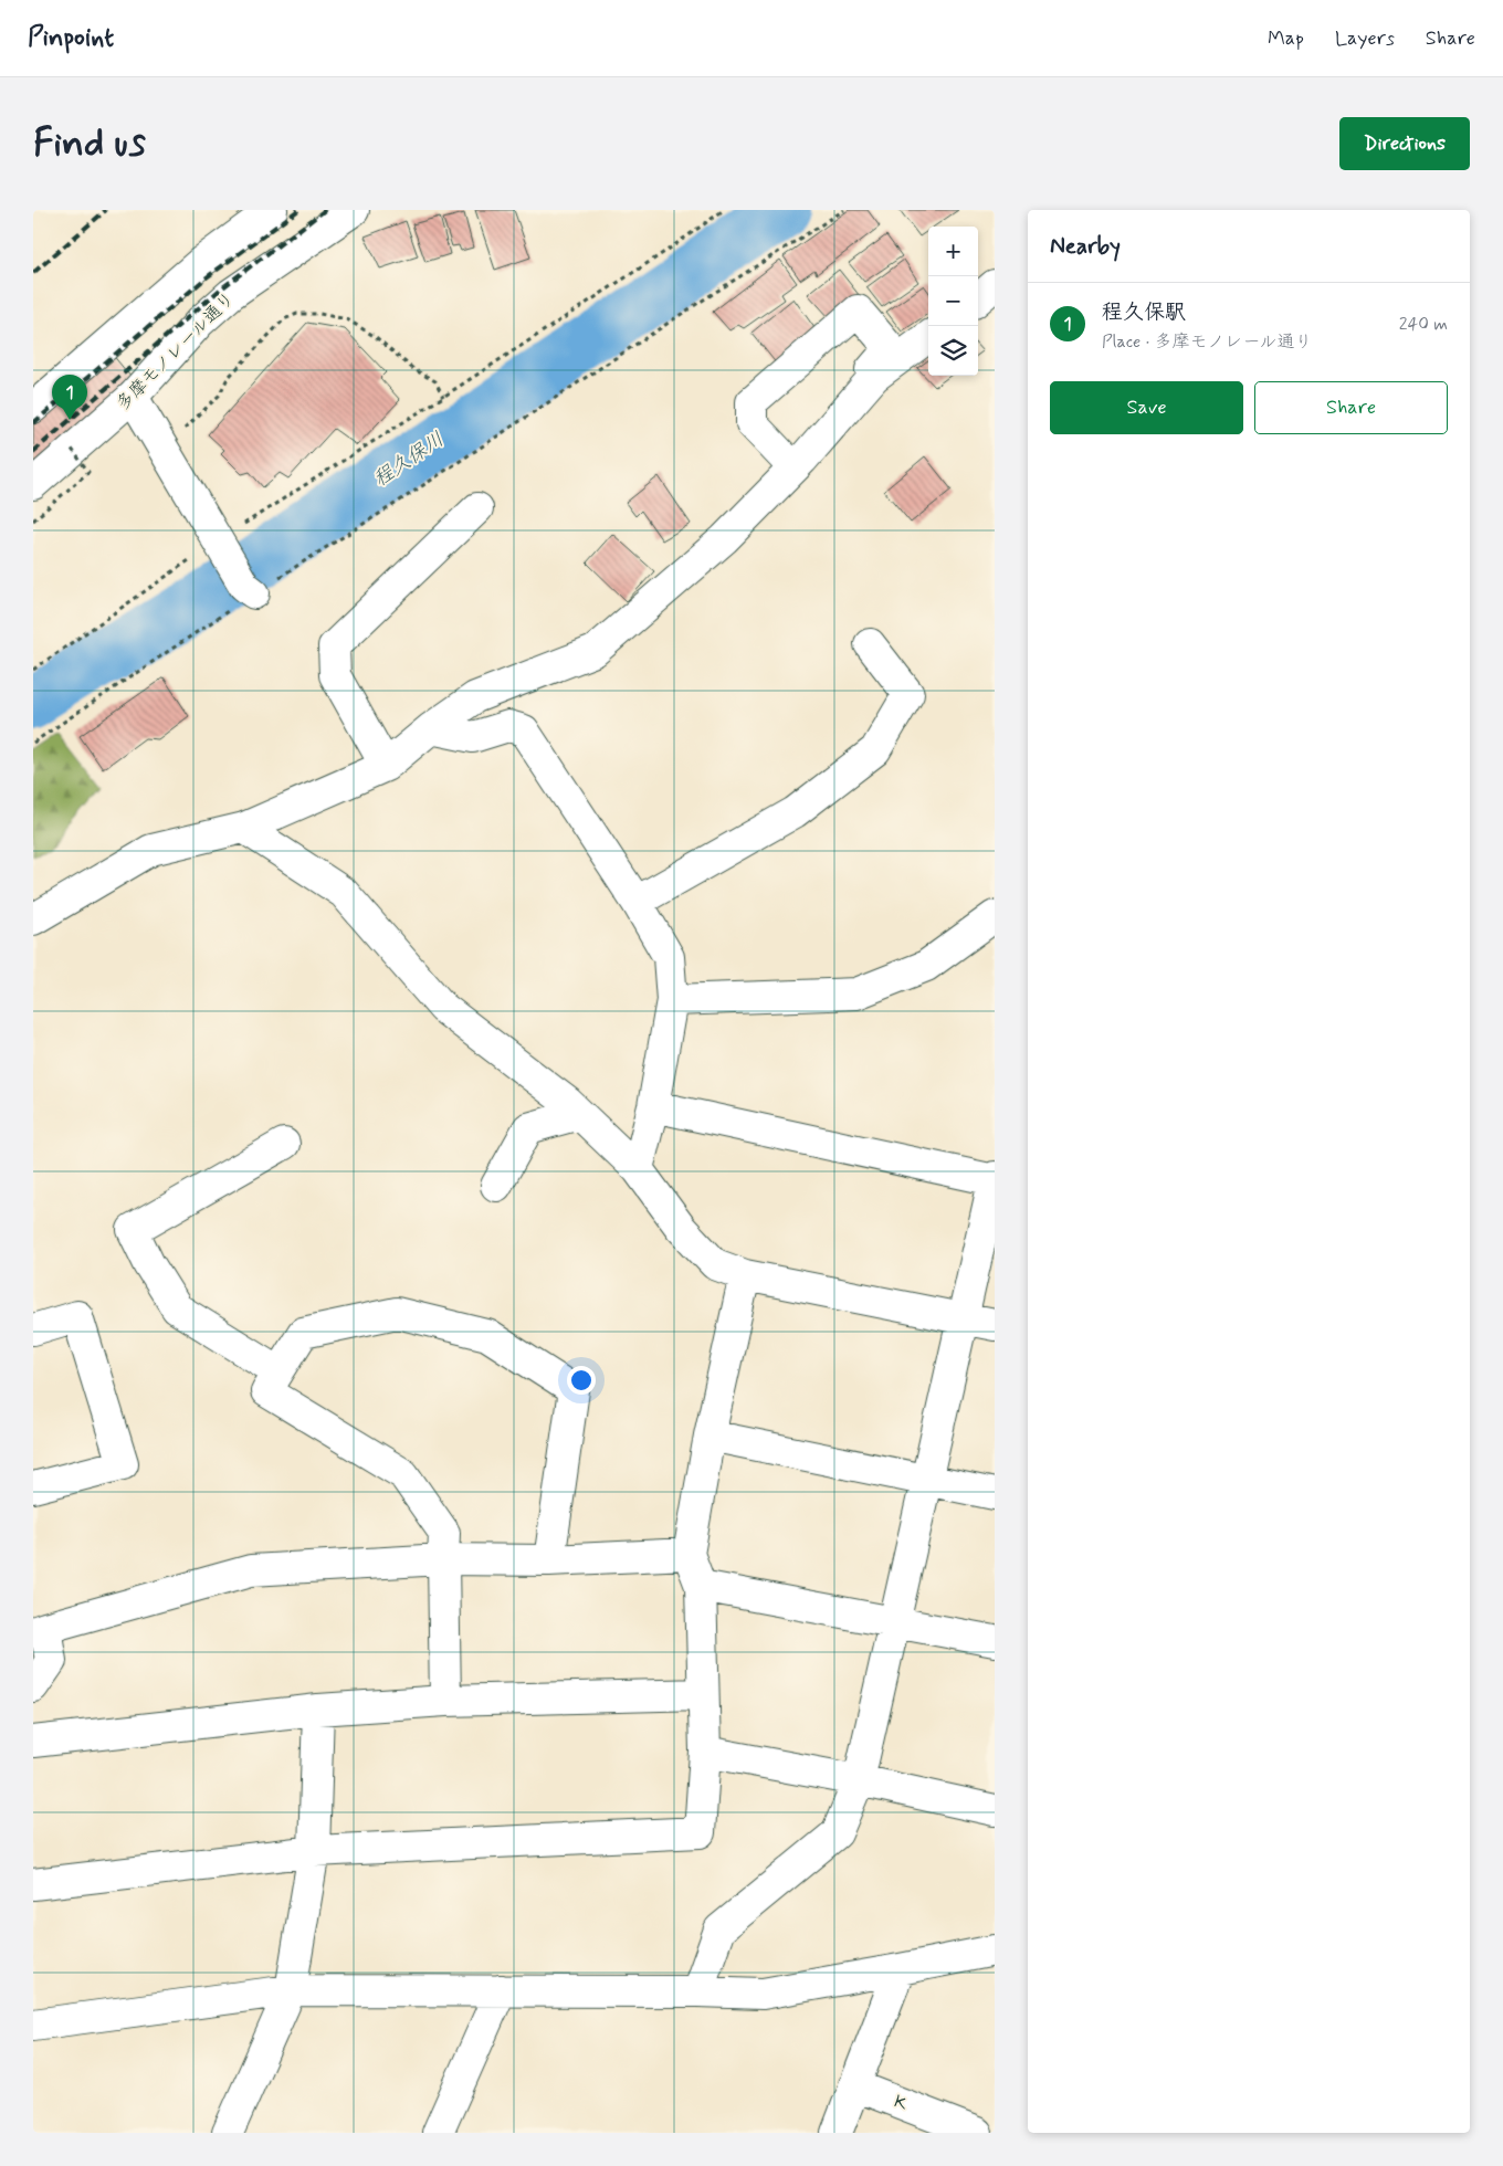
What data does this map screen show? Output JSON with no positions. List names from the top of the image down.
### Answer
{
  "streets": {
    "street": ["多摩モノレール通り", "K"]
  },
  "water": ["程久保川"],
  "page": {
    "header": "Pinpoint",
    "nav": ["Map", "Layers", "Share"],
    "buttons": [
      "Directions",
      ["Save", "Share"]
    ],
    "title": "Find us",
    "heading": "Nearby",
    "map_buttons": ["+", "−"],
    "list": [
      {
        "mark": "1",
        "name": "程久保駅",
        "note": "Place · 多摩モノレール通り",
        "value": "240 m"
      }
    ],
    "pins": "1"
  }
}
